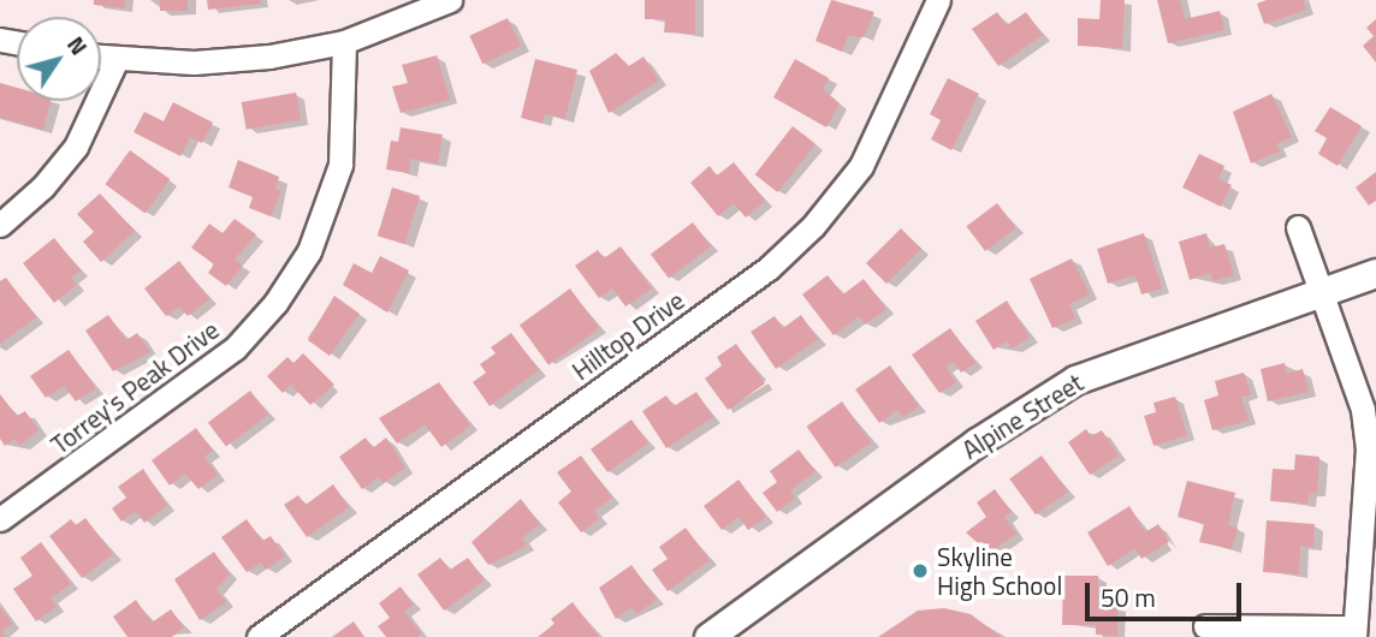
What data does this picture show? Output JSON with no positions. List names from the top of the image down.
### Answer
{
  "streets": {
    "street": ["Hilltop Drive", "Torrey's Peak Drive", "Alpine Street"]
  },
  "places": ["Skyline High School"],
  "scale_bar": "50 m",
  "north": "top right"
}
